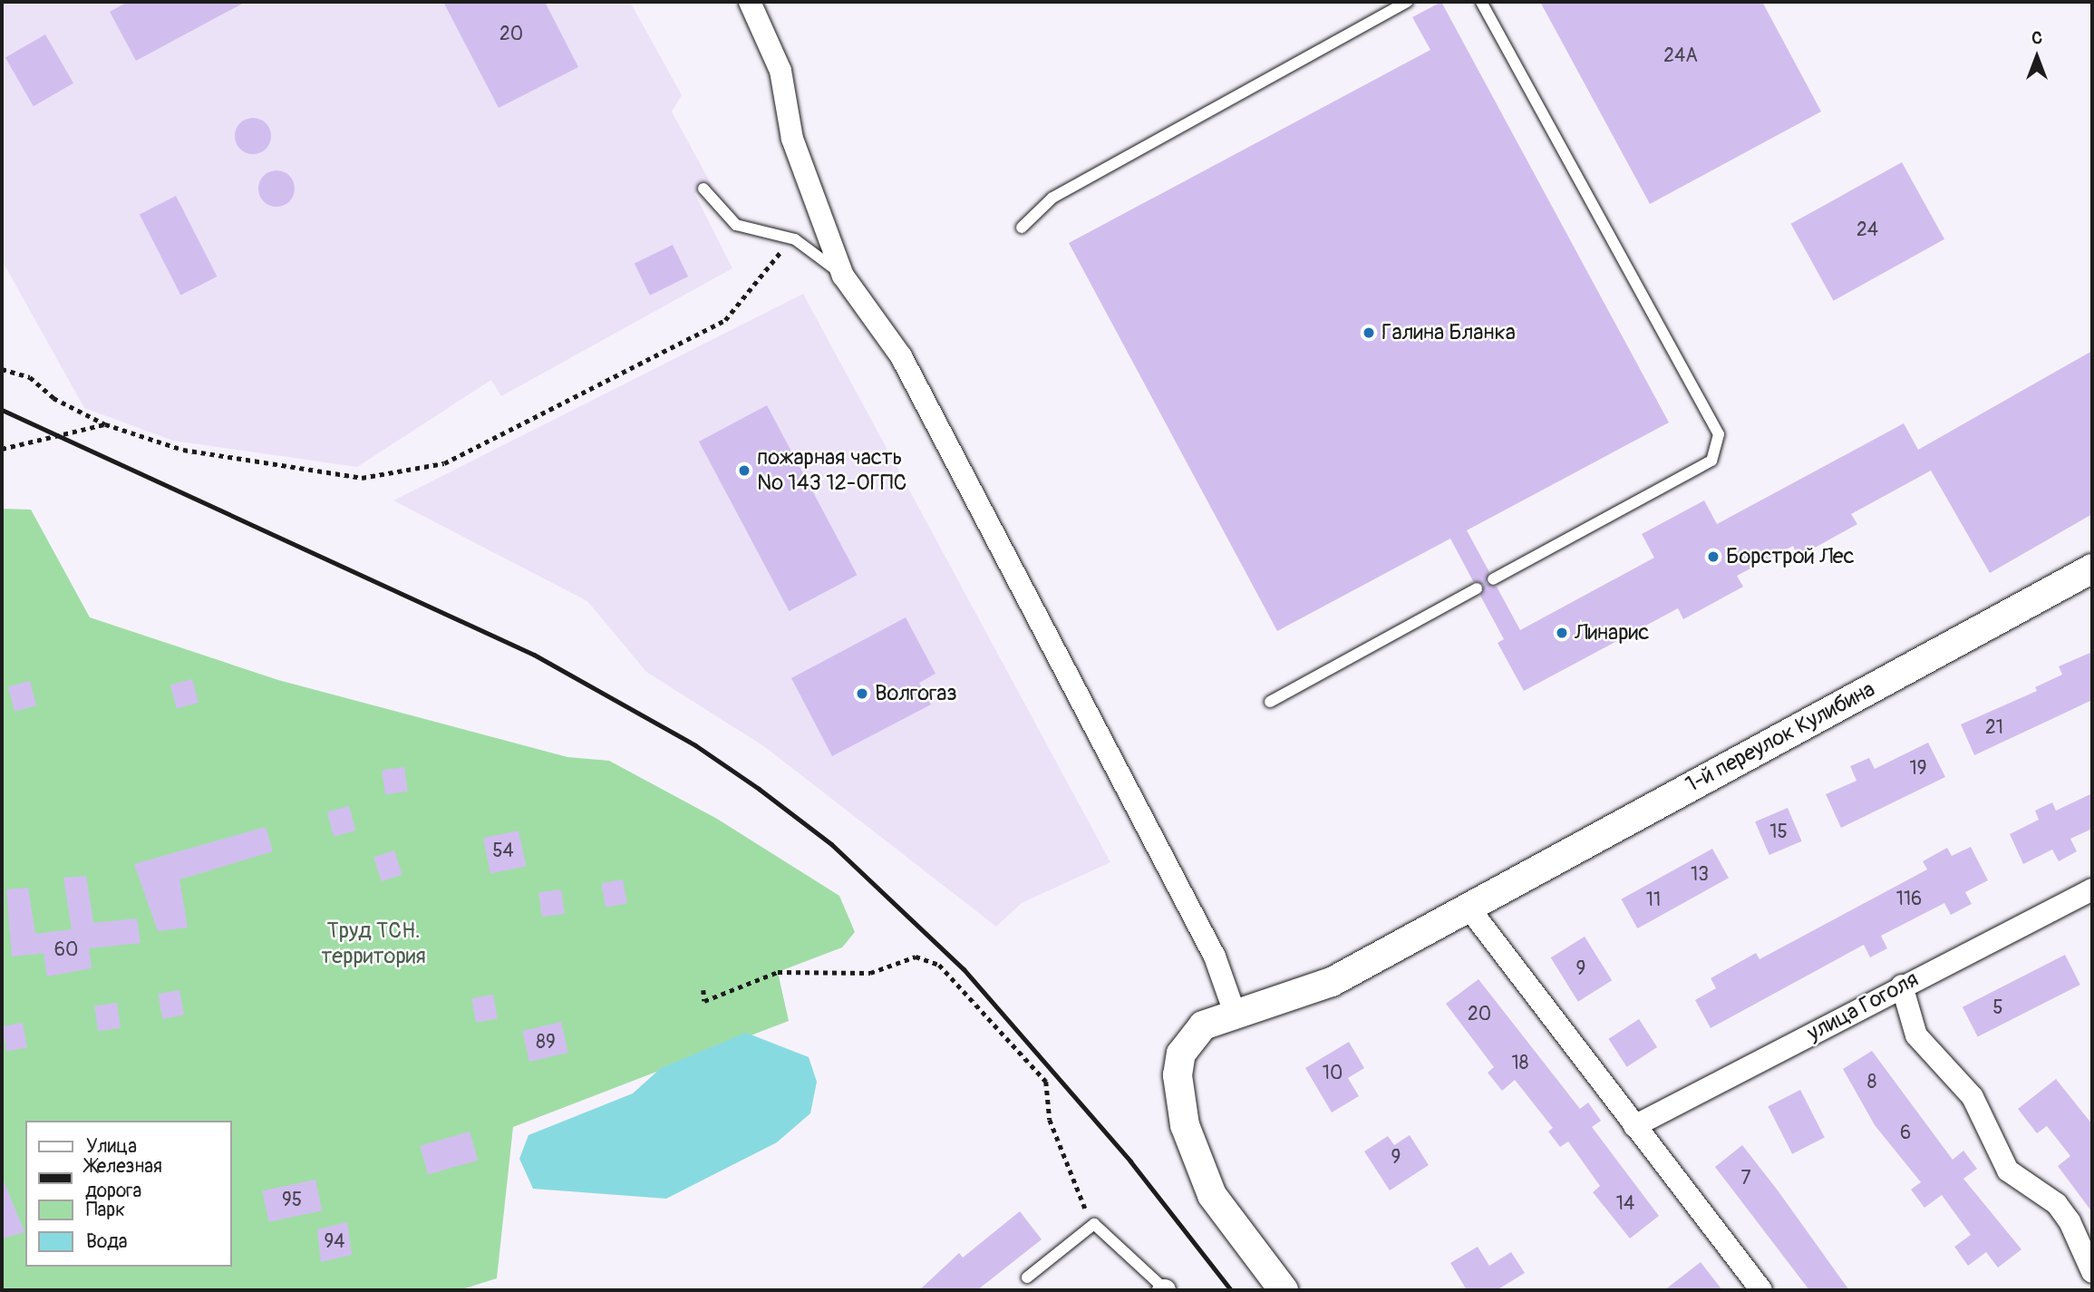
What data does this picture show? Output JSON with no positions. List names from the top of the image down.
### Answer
{
  "streets": {
    "street": ["1-й переулок Кулибина", "улица Гоголя"]
  },
  "parks": ["Труд ТСН. территория"],
  "places": [
    "Галина Бланка",
    "пожарная часть № 143 12-ОГПС",
    "Борстрой Лес",
    "Линарис",
    "Волгогаз"
  ],
  "house_numbers": [
    "20",
    "24А",
    "24",
    "21",
    "19",
    "15",
    "54",
    "13",
    "116",
    "11",
    "60",
    "9",
    "5",
    "20",
    "89",
    "18",
    "10",
    "8",
    "6",
    "9",
    "7",
    "95",
    "14",
    "94"
  ],
  "legend": [
    "Улица",
    "Железная дорога",
    "Парк",
    "Вода"
  ],
  "north": "top"
}
